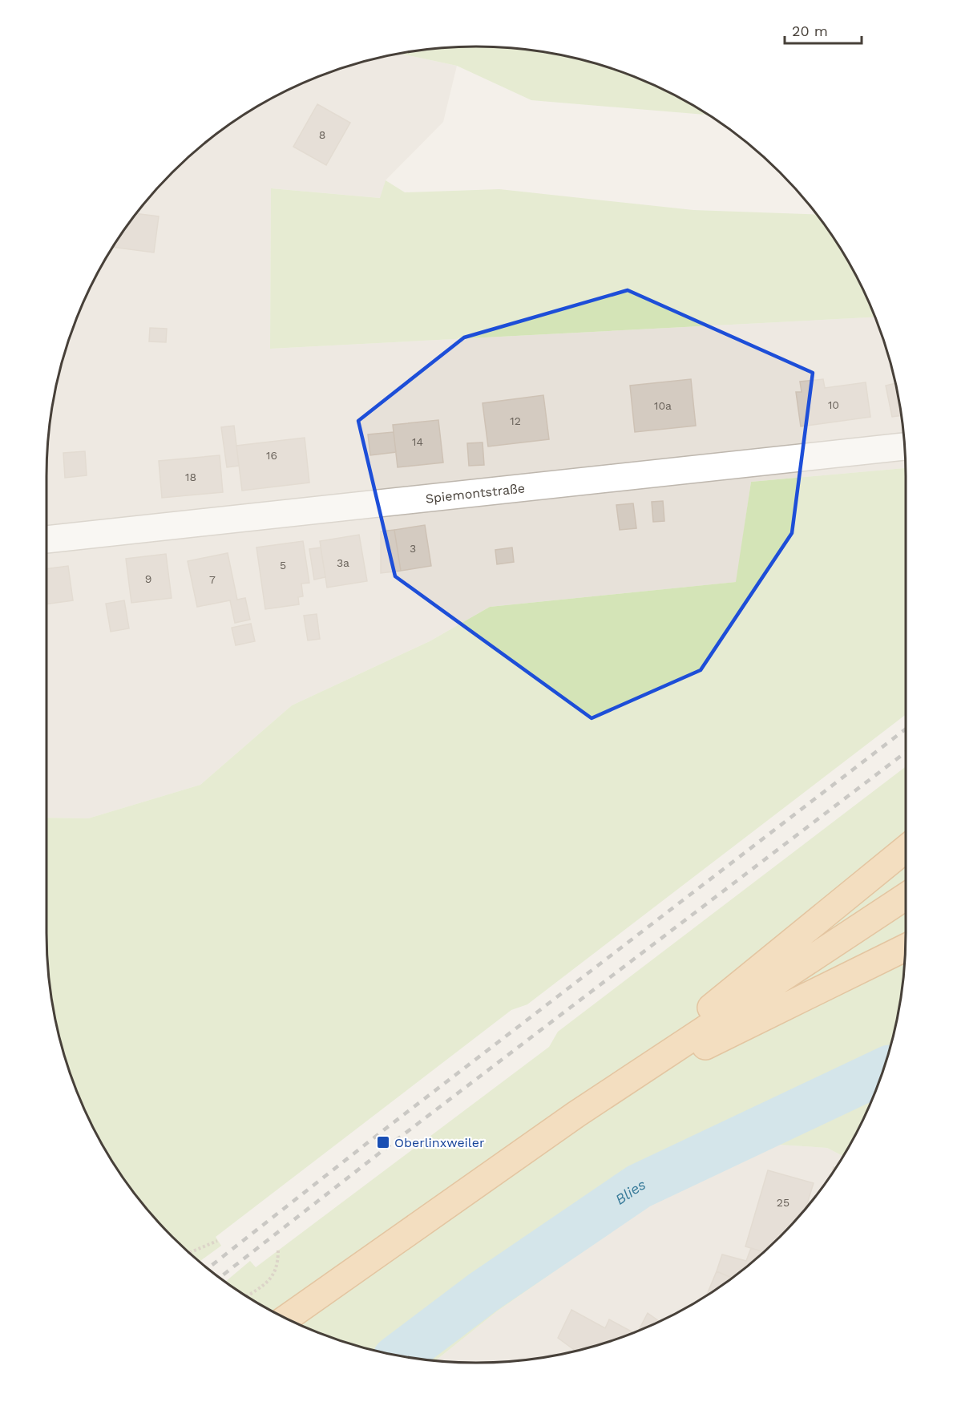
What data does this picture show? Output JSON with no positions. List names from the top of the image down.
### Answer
{
  "streets": {
    "street": ["Spiemontstraße"]
  },
  "water": ["Blies"],
  "places": {
    "transit": ["Oberlinxweiler"]
  },
  "house_numbers": [
    "8",
    "10",
    "10a",
    "12",
    "14",
    "16",
    "18",
    "3",
    "3a",
    "5",
    "9",
    "7",
    "25"
  ],
  "scale_bar": "20 m"
}
